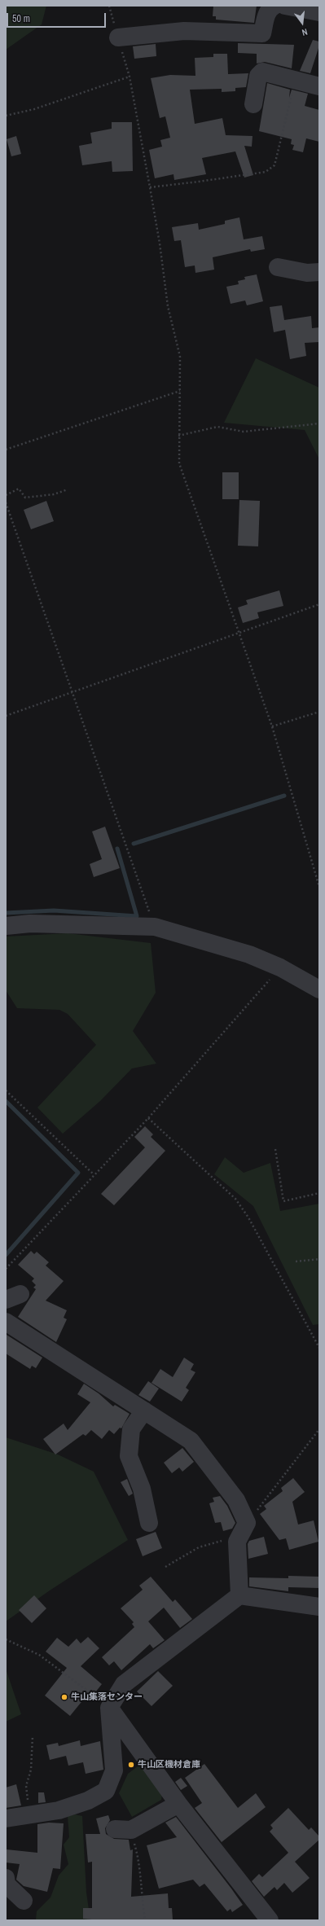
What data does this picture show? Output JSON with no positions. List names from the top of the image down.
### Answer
{
  "places": ["牛山集落センター", "牛山区機材倉庫"],
  "scale_bar": "50 m",
  "north": "bottom"
}
